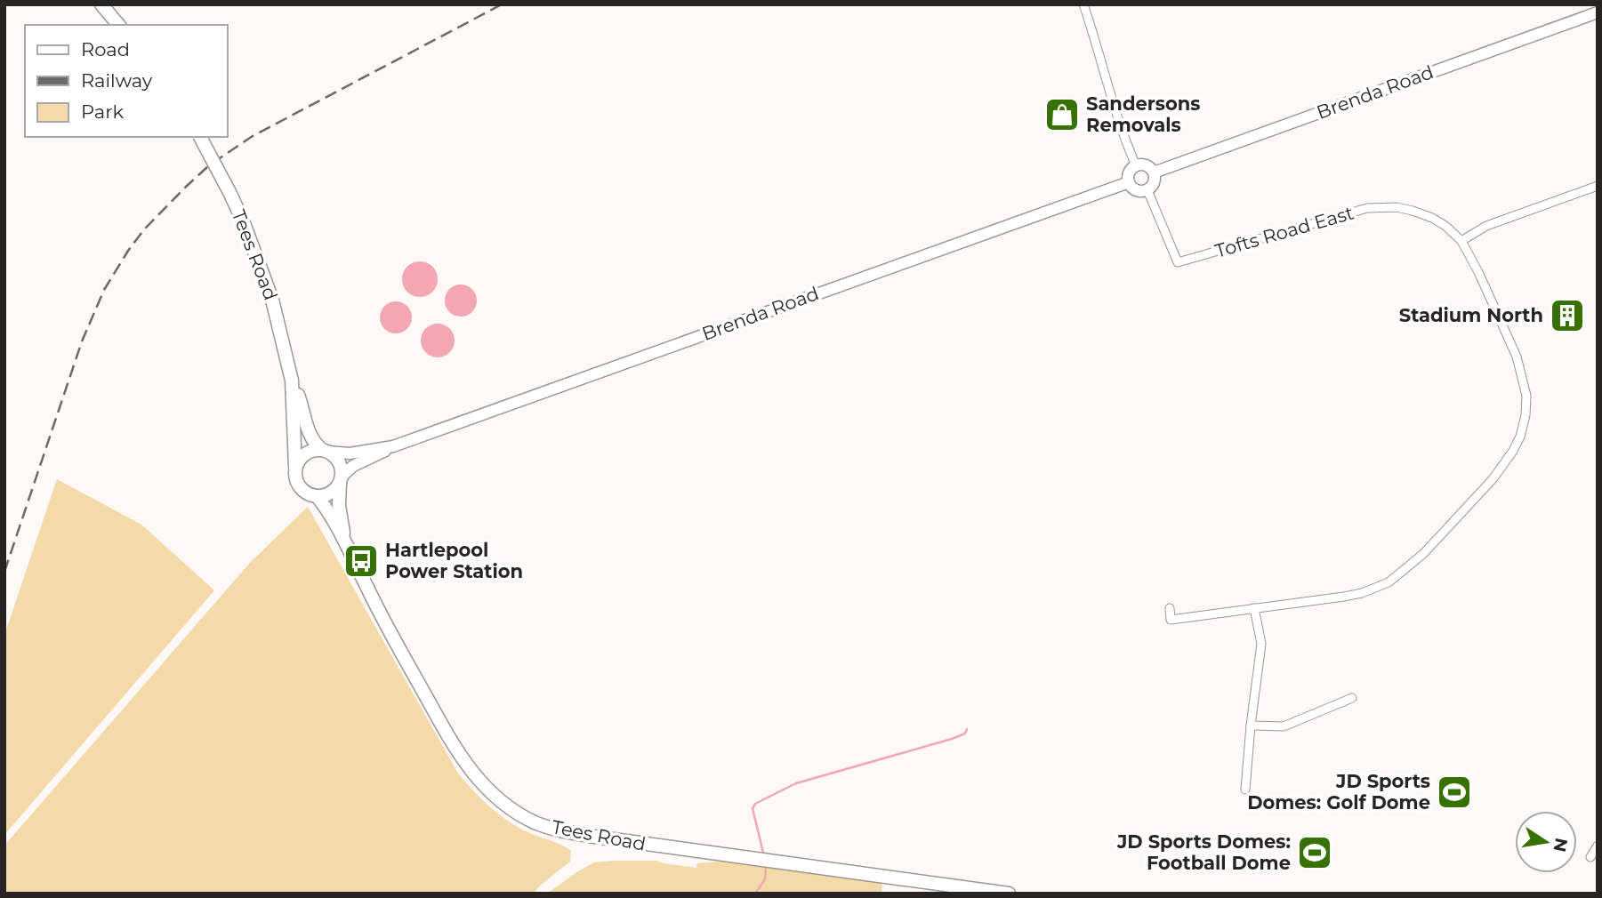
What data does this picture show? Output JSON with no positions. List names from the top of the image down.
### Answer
{
  "streets": {
    "main road": ["Brenda Road", "Tees Road"],
    "street": ["Tofts Road East"]
  },
  "crossings": [
    ["Brenda Road", "Tofts Road East"],
    ["Brenda Road", "Tees Road"]
  ],
  "places": {
    "shop": ["Sandersons Removals"],
    "building": ["Stadium North"],
    "bus stop": ["Hartlepool Power Station"],
    "sports": ["JD Sports Domes: Golf Dome", "JD Sports Domes: Football Dome"]
  },
  "legend": ["Road", "Railway", "Park"],
  "north": "right"
}
